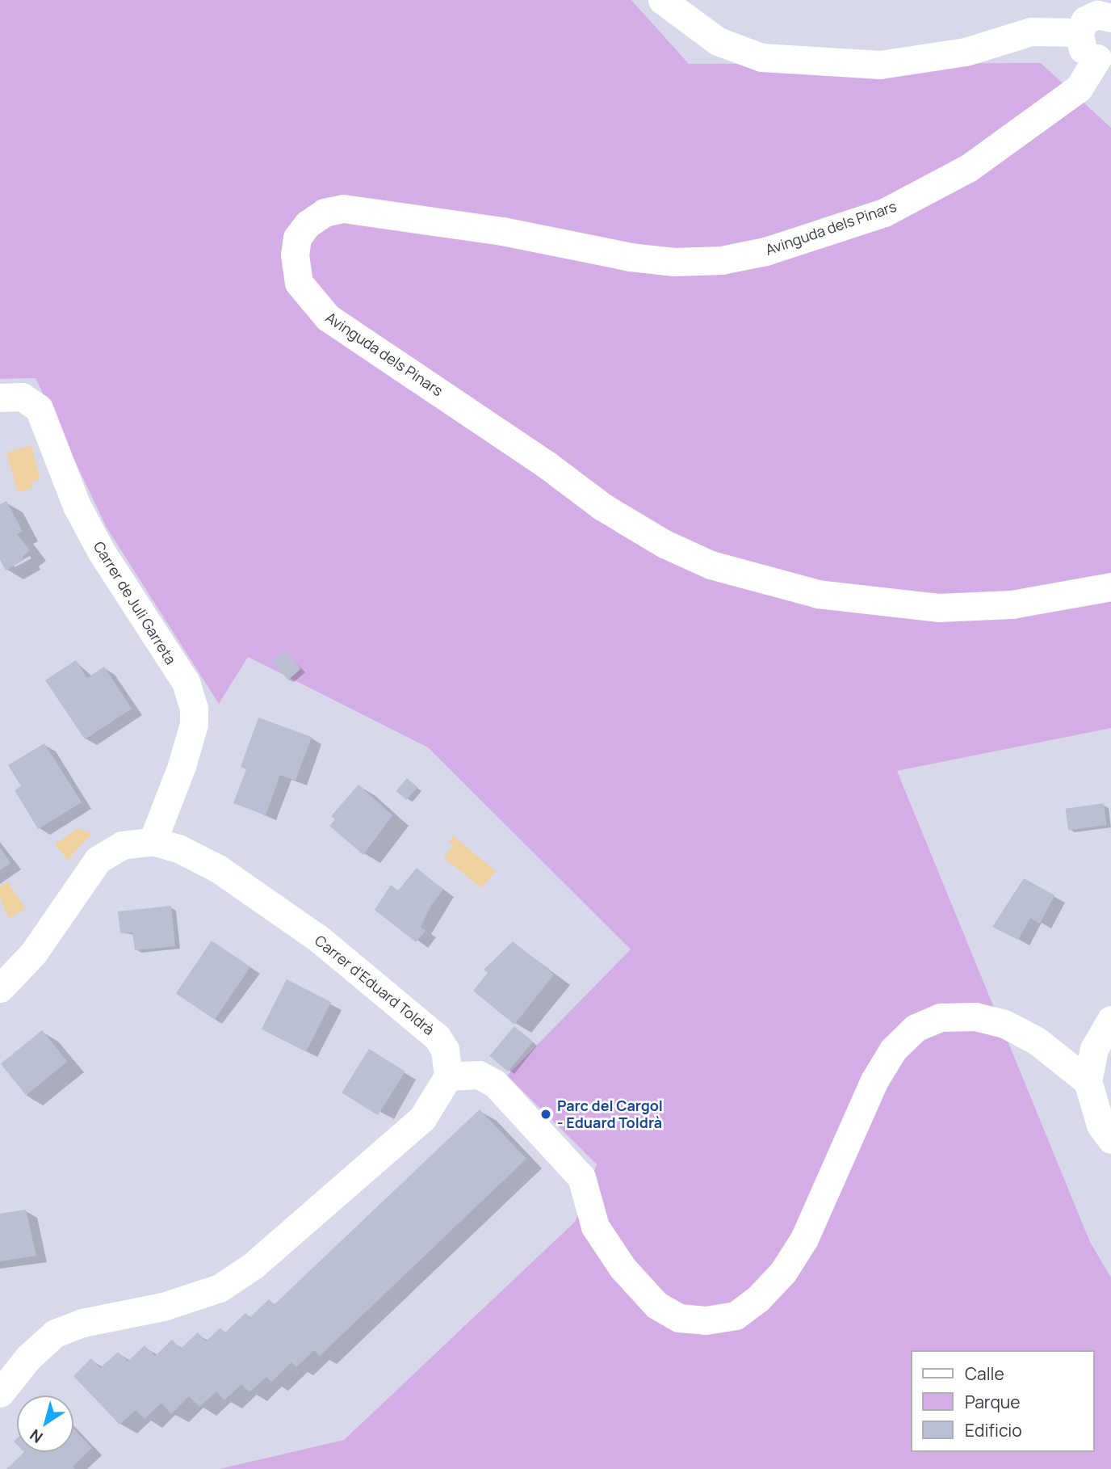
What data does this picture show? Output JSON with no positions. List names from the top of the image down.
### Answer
{
  "streets": {
    "street": ["Avinguda dels Pinars", "Carrer de Juli Garreta", "Carrer d'Eduard Toldrà"]
  },
  "crossings": [
    ["Carrer de Juli Garreta", "Carrer d'Eduard Toldrà"]
  ],
  "places": ["Parc del Cargol - Eduard Toldrà"],
  "legend": ["Calle", "Parque", "Edificio"],
  "north": "bottom left"
}
